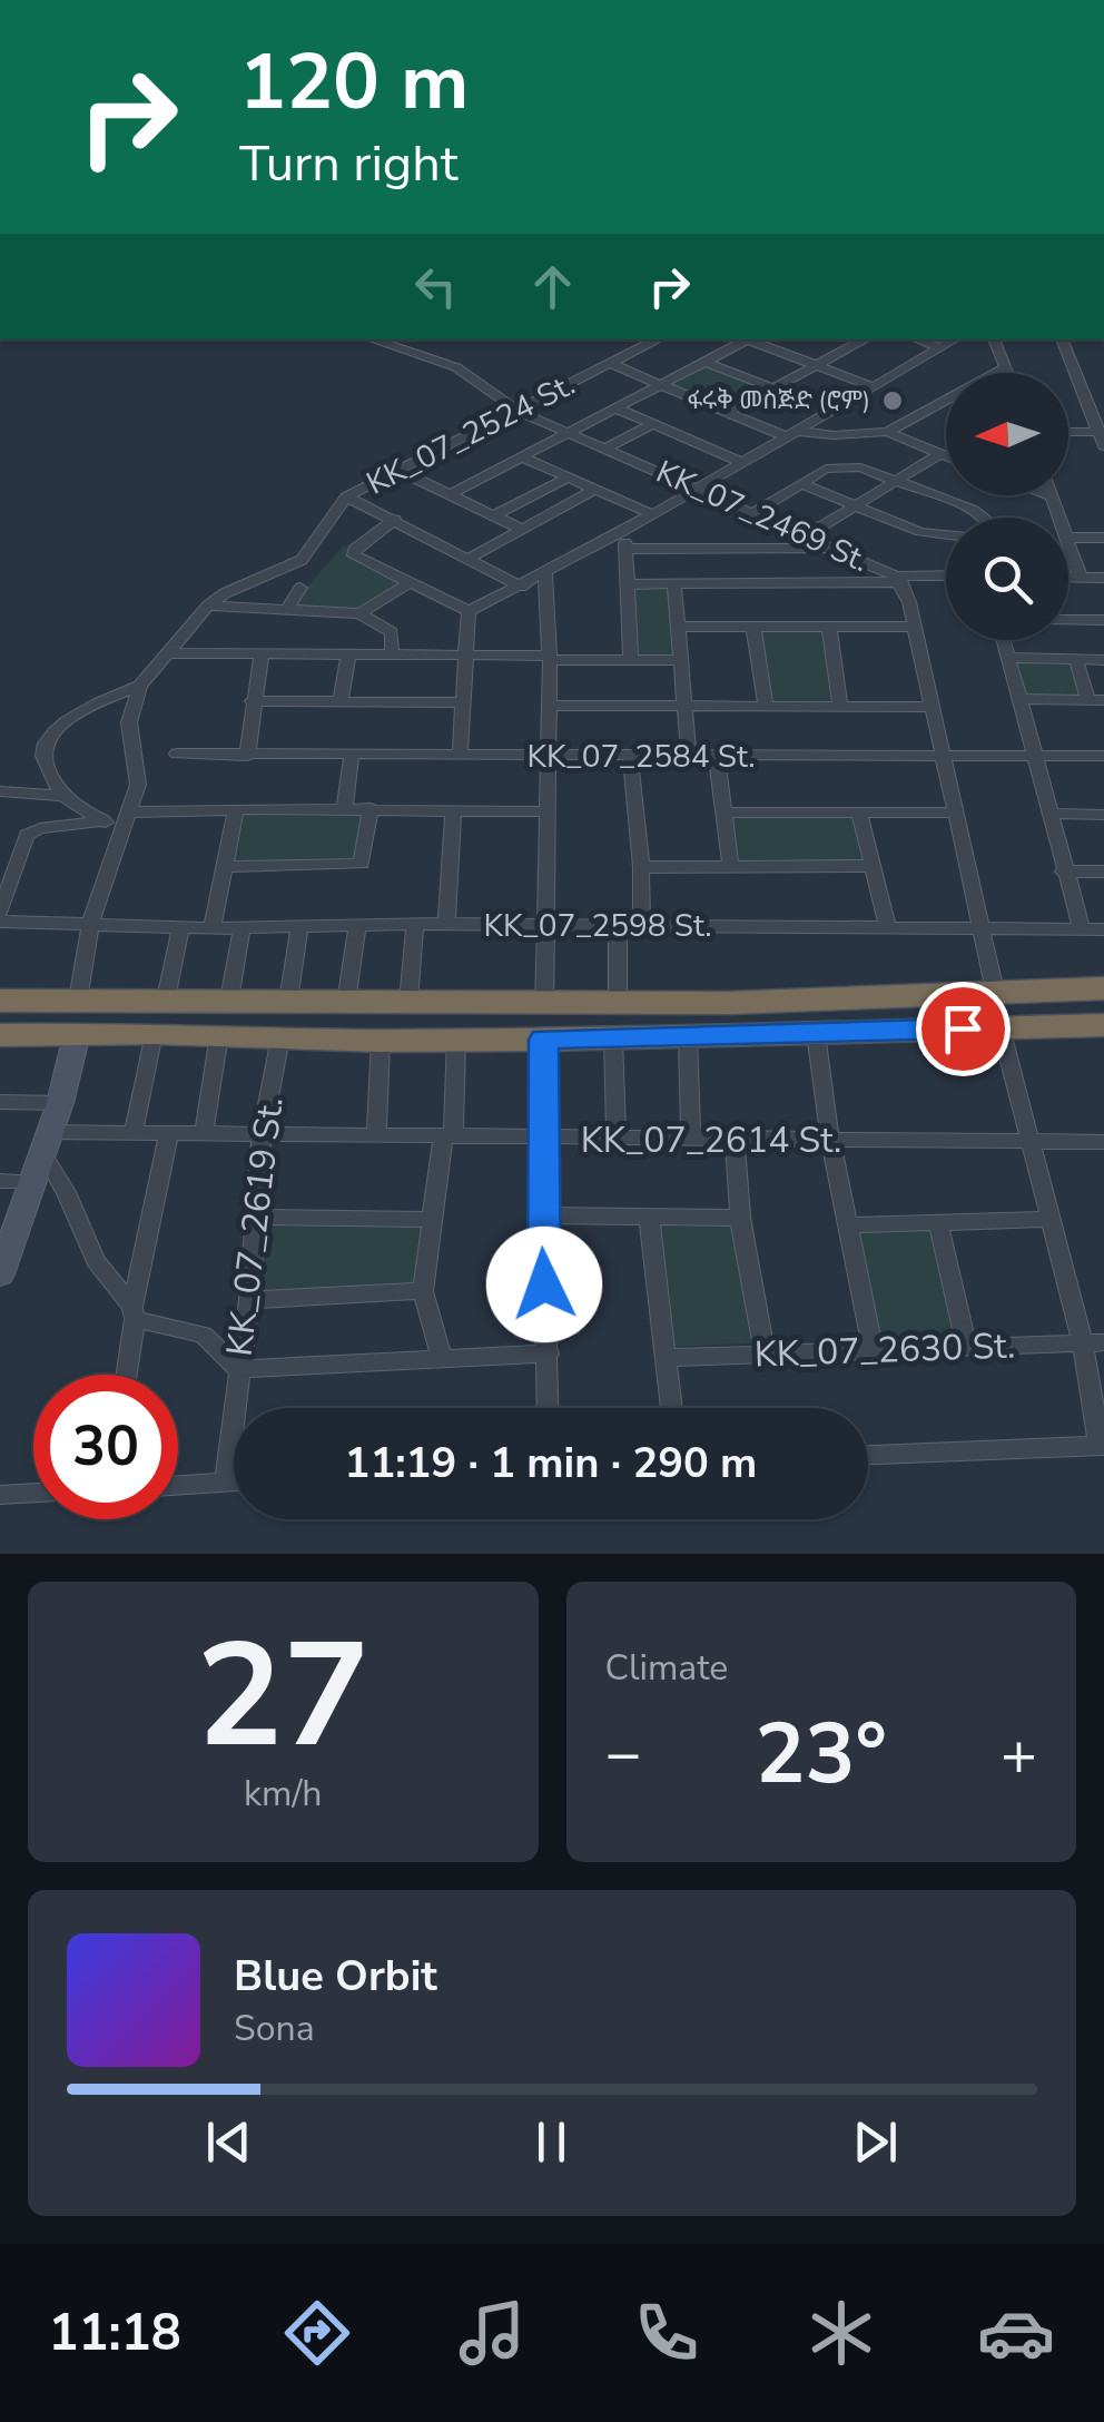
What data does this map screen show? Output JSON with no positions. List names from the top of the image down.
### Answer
{
  "streets": {
    "street": [
      "KK_07_2524 St.",
      "KK_07_2469 St.",
      "KK_07_2584 St.",
      "KK_07_2598 St.",
      "KK_07_2614 St.",
      "KK_07_2619 St.",
      "KK_07_2630 St."
    ]
  },
  "crossings": [
    ["KK_07_2524 St.", "KK_07_2469 St."],
    ["KK_07_2524 St.", "KK_07_2598 St."],
    ["KK_07_2469 St.", "KK_07_2584 St."],
    ["KK_07_2469 St.", "KK_07_2598 St."],
    ["KK_07_2614 St.", "KK_07_2619 St."]
  ],
  "places": ["ፋሩቅ መስጅድ (ሮም)"],
  "north": "left",
  "page": {
    "turn": ["120 m", "Turn right"],
    "limit": "30",
    "trip": "11:19 · 1 min · 290 m",
    "tile": [
      ["27", "km/h"],
      "Climate"
    ],
    "heat": ["−", "23°", "+"],
    "song": ["Blue Orbit", "Sona"],
    "tabs": "11:18"
  }
}
